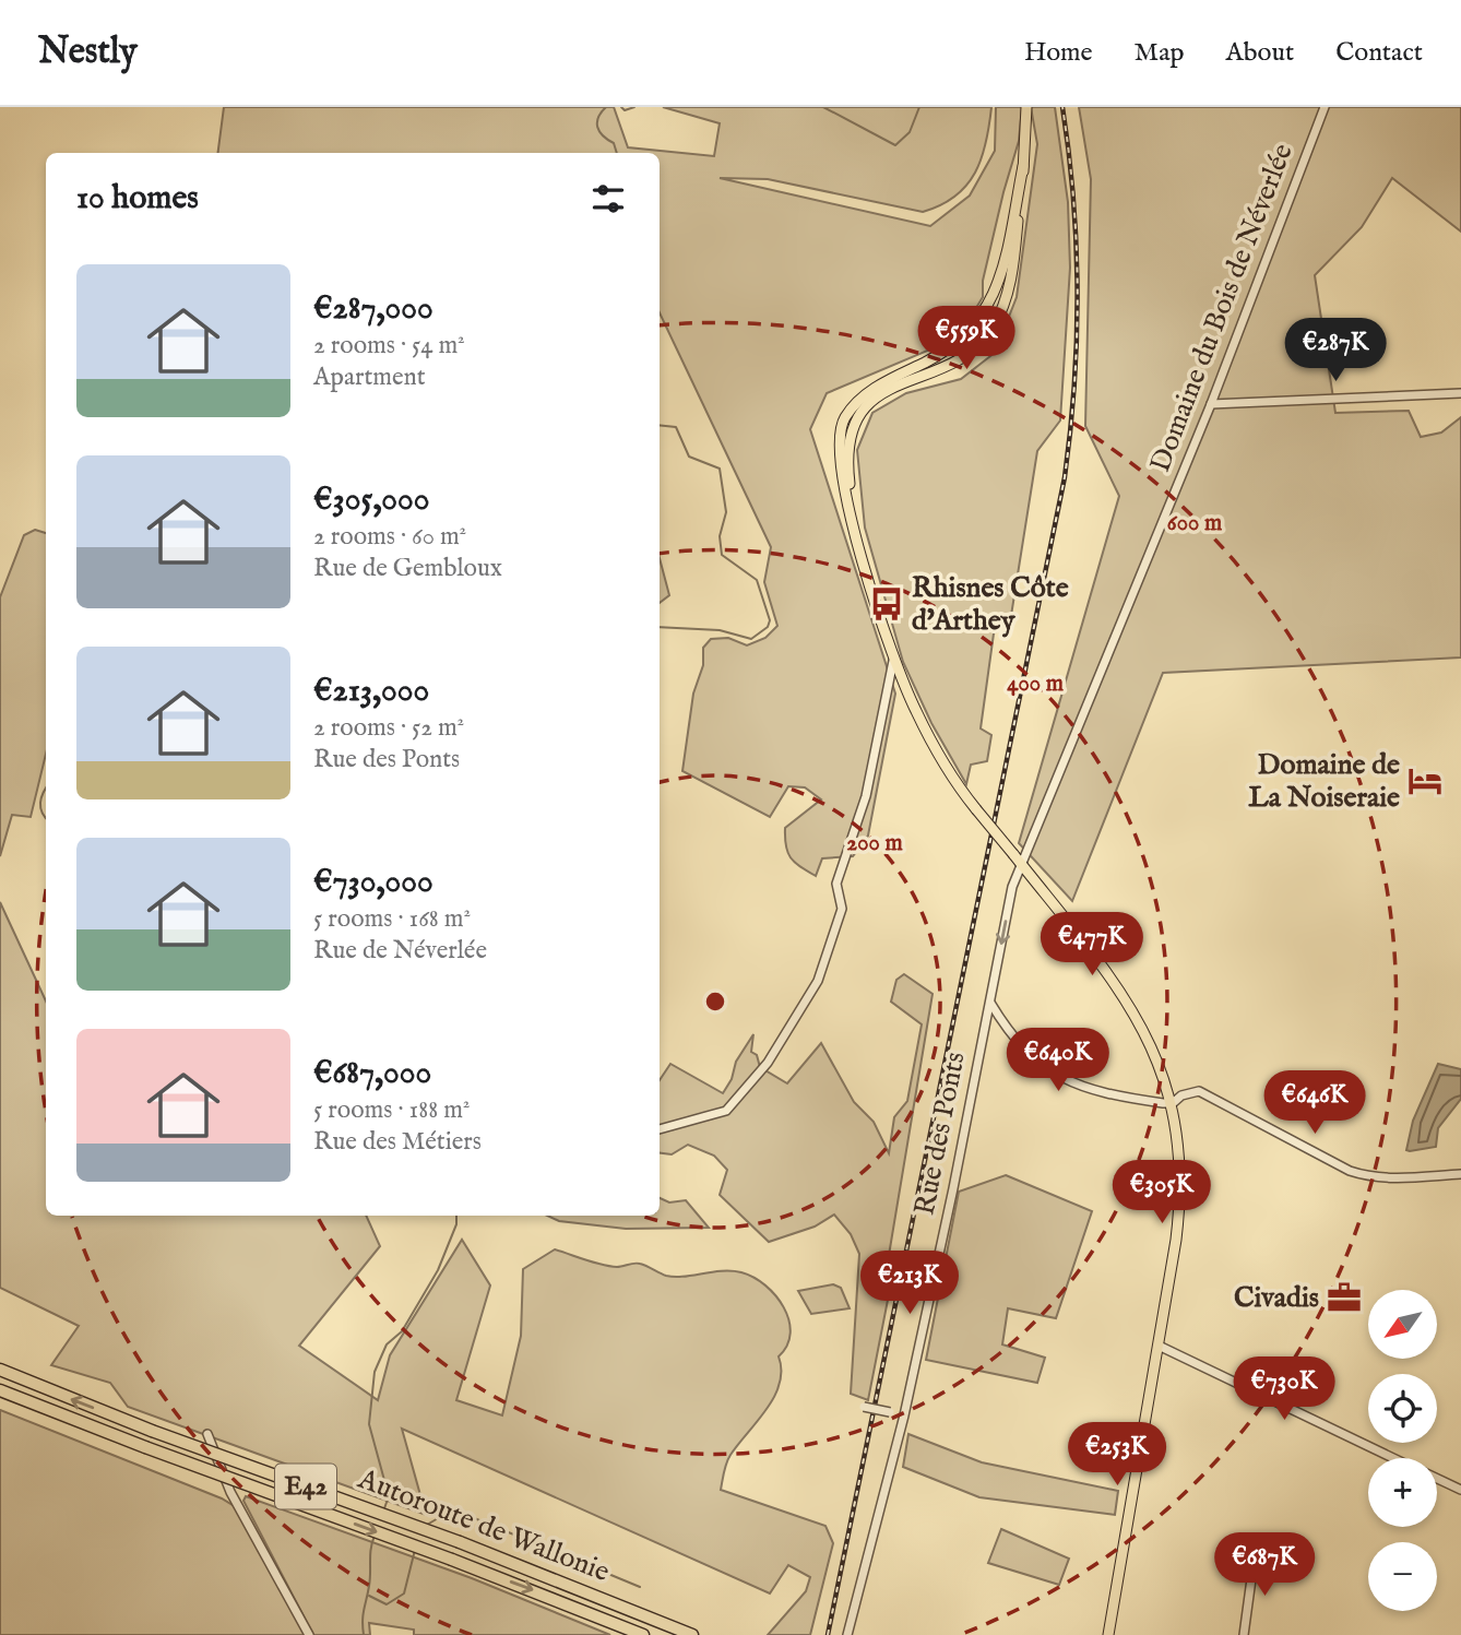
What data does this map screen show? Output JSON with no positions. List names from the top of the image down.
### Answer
{
  "streets": {
    "highway": ["E42", "Autoroute de Wallonie"],
    "street": ["Domaine du Bois de Néverlée", "Rue des Ponts"]
  },
  "crossings": [
    ["Domaine du Bois de Néverlée", "Rue des Ponts"]
  ],
  "places": {
    "bus stop": ["Rhisnes Côte d'Arthey"],
    "hotel": ["Domaine de La Noiseraie"],
    "office": ["Civadis"]
  },
  "north": "bottom left",
  "page": {
    "header": "Nestly",
    "nav": [
      "Home",
      "Map",
      "About",
      "Contact"
    ],
    "heading": "10 homes",
    "list": [
      {
        "name": "€287,000",
        "note": "2 rooms · 54 m² · Apartment"
      },
      {
        "name": "€305,000",
        "note": "2 rooms · 60 m² · Rue de Gembloux"
      },
      {
        "name": "€213,000",
        "note": "2 rooms · 52 m² · Rue des Ponts"
      },
      {
        "name": "€730,000",
        "note": "5 rooms · 168 m² · Rue de Néverlée"
      },
      {
        "name": "€687,000",
        "note": "5 rooms · 188 m² · Rue des Métiers"
      }
    ],
    "price": [
      "€559K",
      "€287K",
      "€477K",
      "€640K",
      "€646K",
      "€305K",
      "€213K",
      "€730K",
      "€253K",
      "€687K"
    ],
    "map_buttons": ["+", "−"]
  },
  "rings": ["600 m", "400 m", "200 m"]
}
